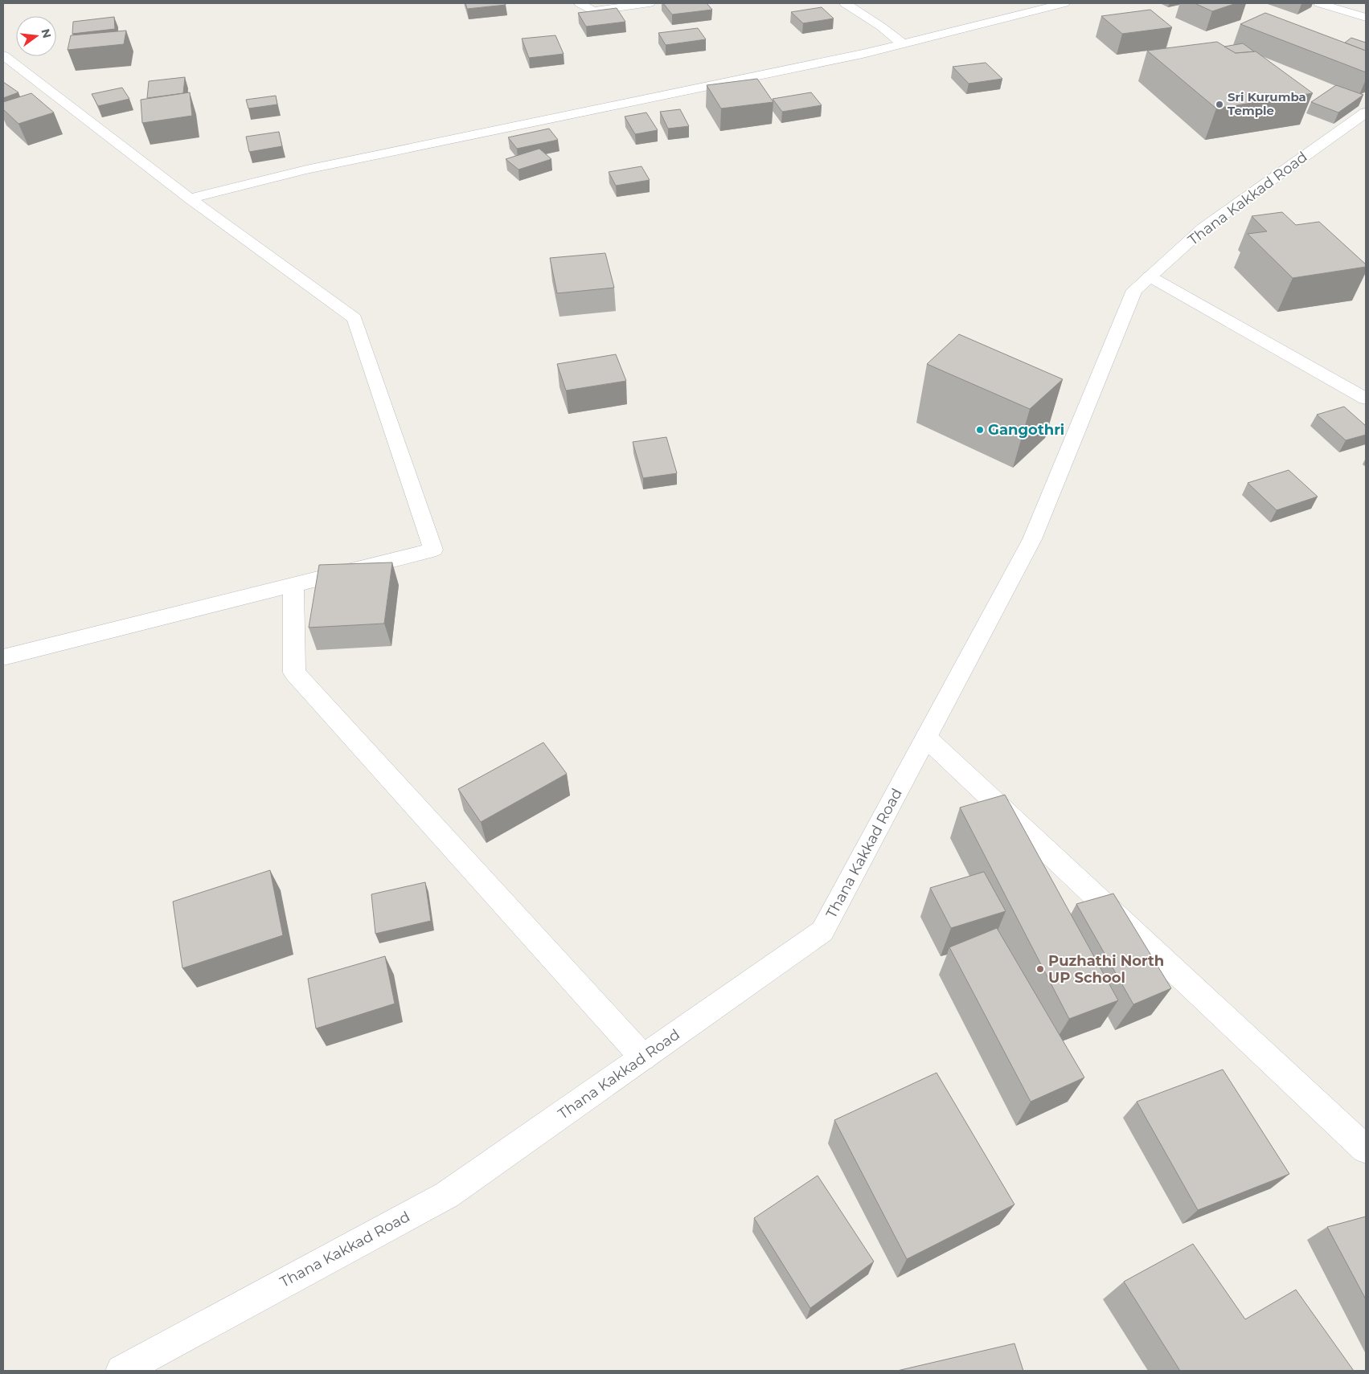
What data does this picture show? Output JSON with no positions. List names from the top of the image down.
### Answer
{
  "streets": {
    "street": ["Thana Kakkad Road"]
  },
  "places": ["Sri Kurumba Temple", "Gangothri", "Puzhathi North UP School"],
  "north": "right"
}
